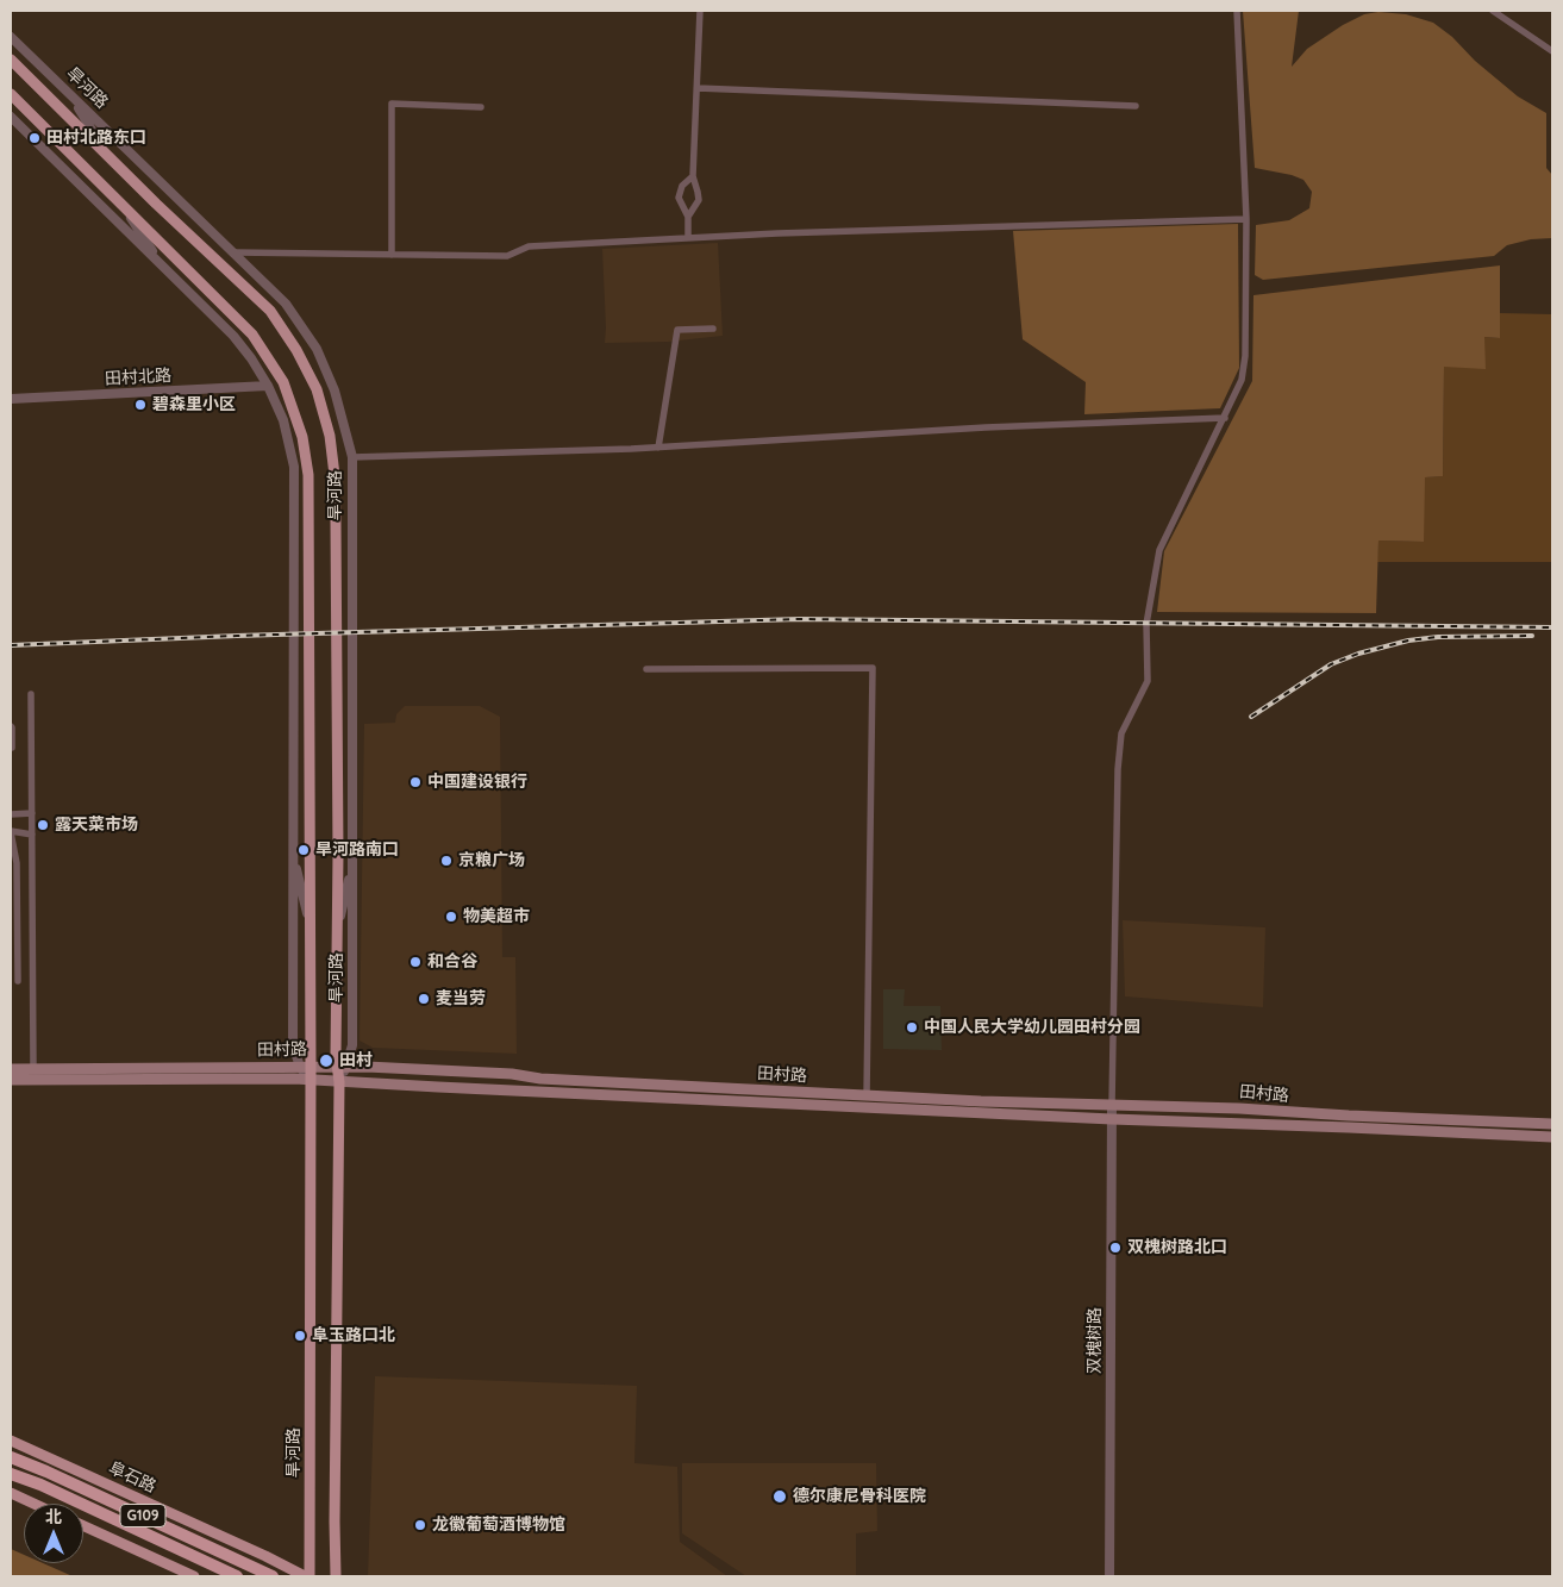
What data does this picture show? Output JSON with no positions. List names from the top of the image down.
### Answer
{
  "streets": {
    "highway": ["阜石路", "G109"],
    "main road": ["旱河路", "田村路"],
    "street": ["田村北路", "双槐树路"]
  },
  "crossings": [
    ["旱河路", "田村北路"],
    ["旱河路", "田村路"],
    ["田村路", "双槐树路"]
  ],
  "places": [
    "田村北路东口",
    "碧森里小区",
    "中国建设银行",
    "露天菜市场",
    "旱河路南口",
    "京粮广场",
    "物美超市",
    "和合谷",
    "麦当劳",
    "中国人民大学幼儿园田村分园",
    "田村",
    "双槐树路北口",
    "阜玉路口北",
    "德尔康尼骨科医院",
    "龙徽葡萄酒博物馆"
  ],
  "north": "top"
}
